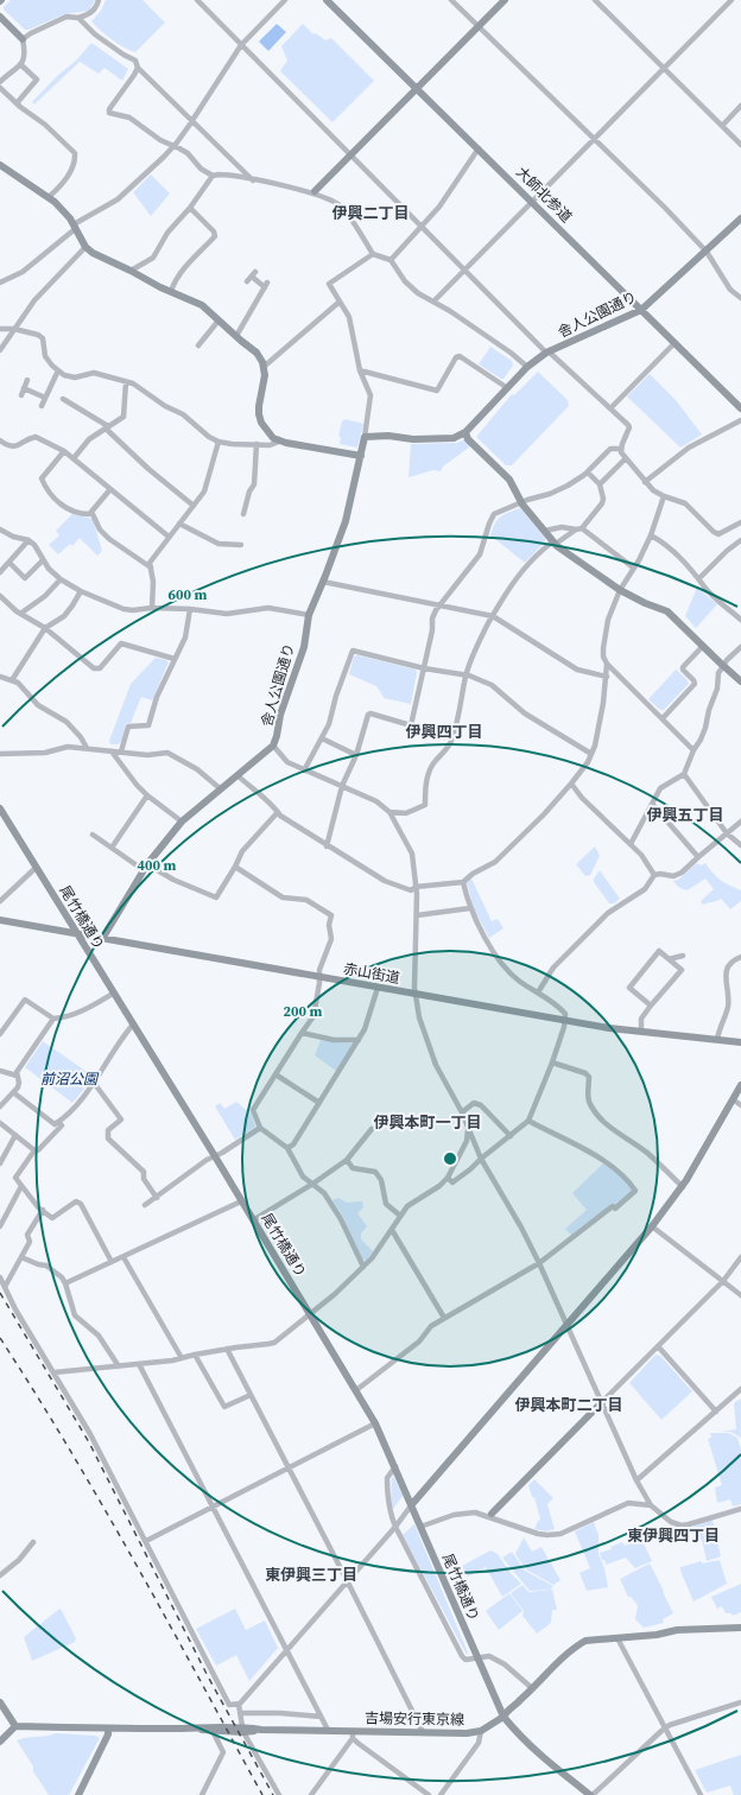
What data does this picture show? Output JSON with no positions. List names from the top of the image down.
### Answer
{
  "streets": {
    "street": [
      "大師北参道",
      "舎人公園通り",
      "尾竹橋通り",
      "赤山街道",
      "吉場安行東京線"
    ]
  },
  "crossings": [
    ["大師北参道", "舎人公園通り"],
    ["舎人公園通り", "赤山街道"],
    ["尾竹橋通り", "赤山街道"],
    ["尾竹橋通り", "吉場安行東京線"]
  ],
  "districts": [
    "伊興二丁目",
    "伊興四丁目",
    "伊興五丁目",
    "伊興本町一丁目",
    "伊興本町二丁目",
    "東伊興四丁目",
    "東伊興三丁目"
  ],
  "parks": ["前沼公園"],
  "rings": ["600 m", "400 m", "200 m"]
}
